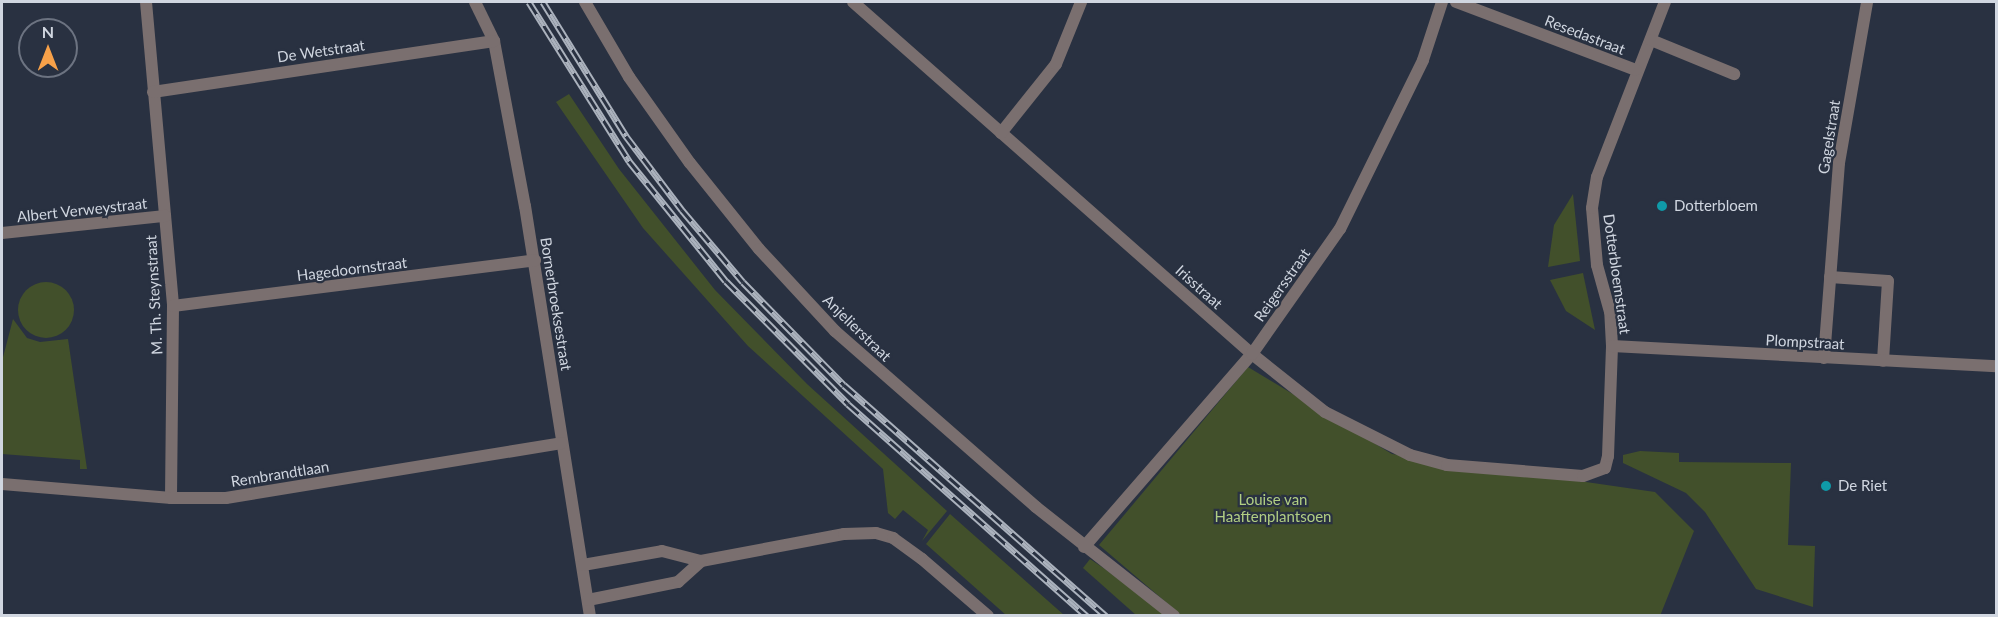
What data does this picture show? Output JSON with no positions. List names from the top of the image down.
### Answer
{
  "streets": {
    "street": [
      "Resedastraat",
      "De Wetstraat",
      "Gagelstraat",
      "Albert Verweystraat",
      "Hagedoornstraat",
      "Dotterbloemstraat",
      "Reigersstraat",
      "Irisstraat",
      "M. Th. Steynstraat",
      "Bornerbroeksestraat",
      "Anjelierstraat",
      "Plompstraat",
      "Rembrandtlaan"
    ]
  },
  "crossings": [
    ["Resedastraat", "Dotterbloemstraat"],
    ["De Wetstraat", "M. Th. Steynstraat"],
    ["De Wetstraat", "Bornerbroeksestraat"],
    ["Gagelstraat", "Plompstraat"],
    ["Albert Verweystraat", "M. Th. Steynstraat"],
    ["Hagedoornstraat", "M. Th. Steynstraat"],
    ["Hagedoornstraat", "Bornerbroeksestraat"],
    ["Dotterbloemstraat", "Irisstraat"],
    ["Dotterbloemstraat", "Plompstraat"],
    ["Reigersstraat", "Irisstraat"],
    ["Reigersstraat", "Anjelierstraat"],
    ["M. Th. Steynstraat", "Rembrandtlaan"],
    ["Bornerbroeksestraat", "Rembrandtlaan"]
  ],
  "parks": ["Louise van Haaftenplantsoen"],
  "places": ["Dotterbloem", "De Riet"],
  "north": "top"
}
